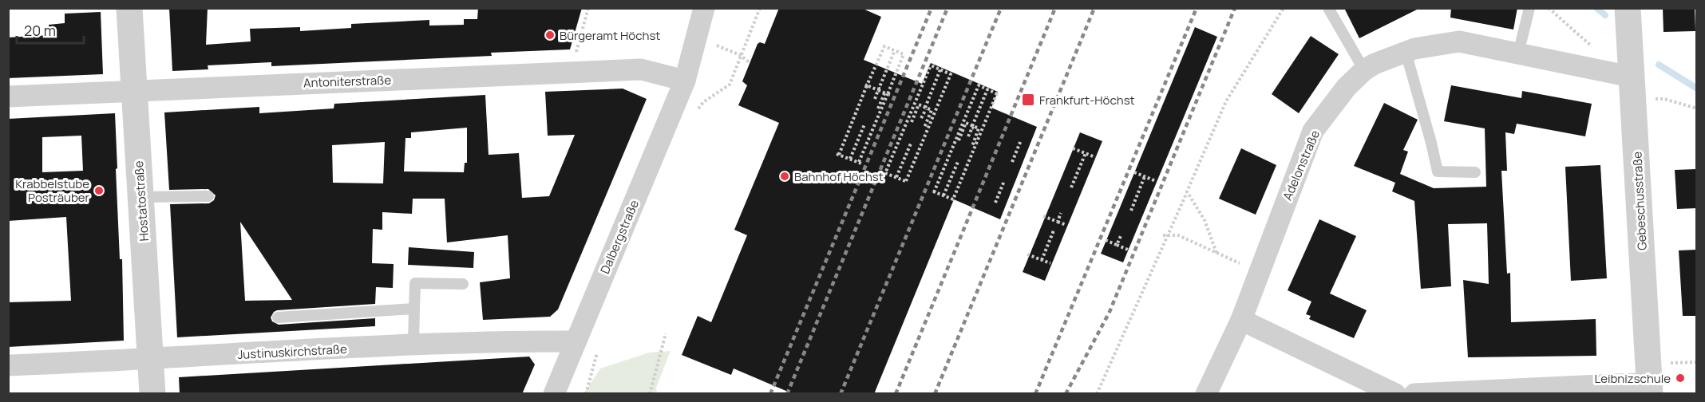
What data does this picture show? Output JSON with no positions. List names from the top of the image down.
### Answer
{
  "streets": {
    "street": [
      "Antoniterstraße",
      "Adelonstraße",
      "Hostatostraße",
      "Gebeschusstraße",
      "Dalbergstraße",
      "Justinuskirchstraße"
    ]
  },
  "crossings": [
    ["Antoniterstraße", "Hostatostraße"],
    ["Antoniterstraße", "Dalbergstraße"],
    ["Adelonstraße", "Gebeschusstraße"],
    ["Hostatostraße", "Justinuskirchstraße"],
    ["Dalbergstraße", "Justinuskirchstraße"]
  ],
  "places": {
    "other": [
      "Bürgeramt Höchst",
      "Bahnhof Höchst",
      "Krabbelstube Posträuber",
      "Leibnizschule"
    ],
    "transit": ["Frankfurt-Höchst"]
  },
  "scale_bar": "20 m"
}
